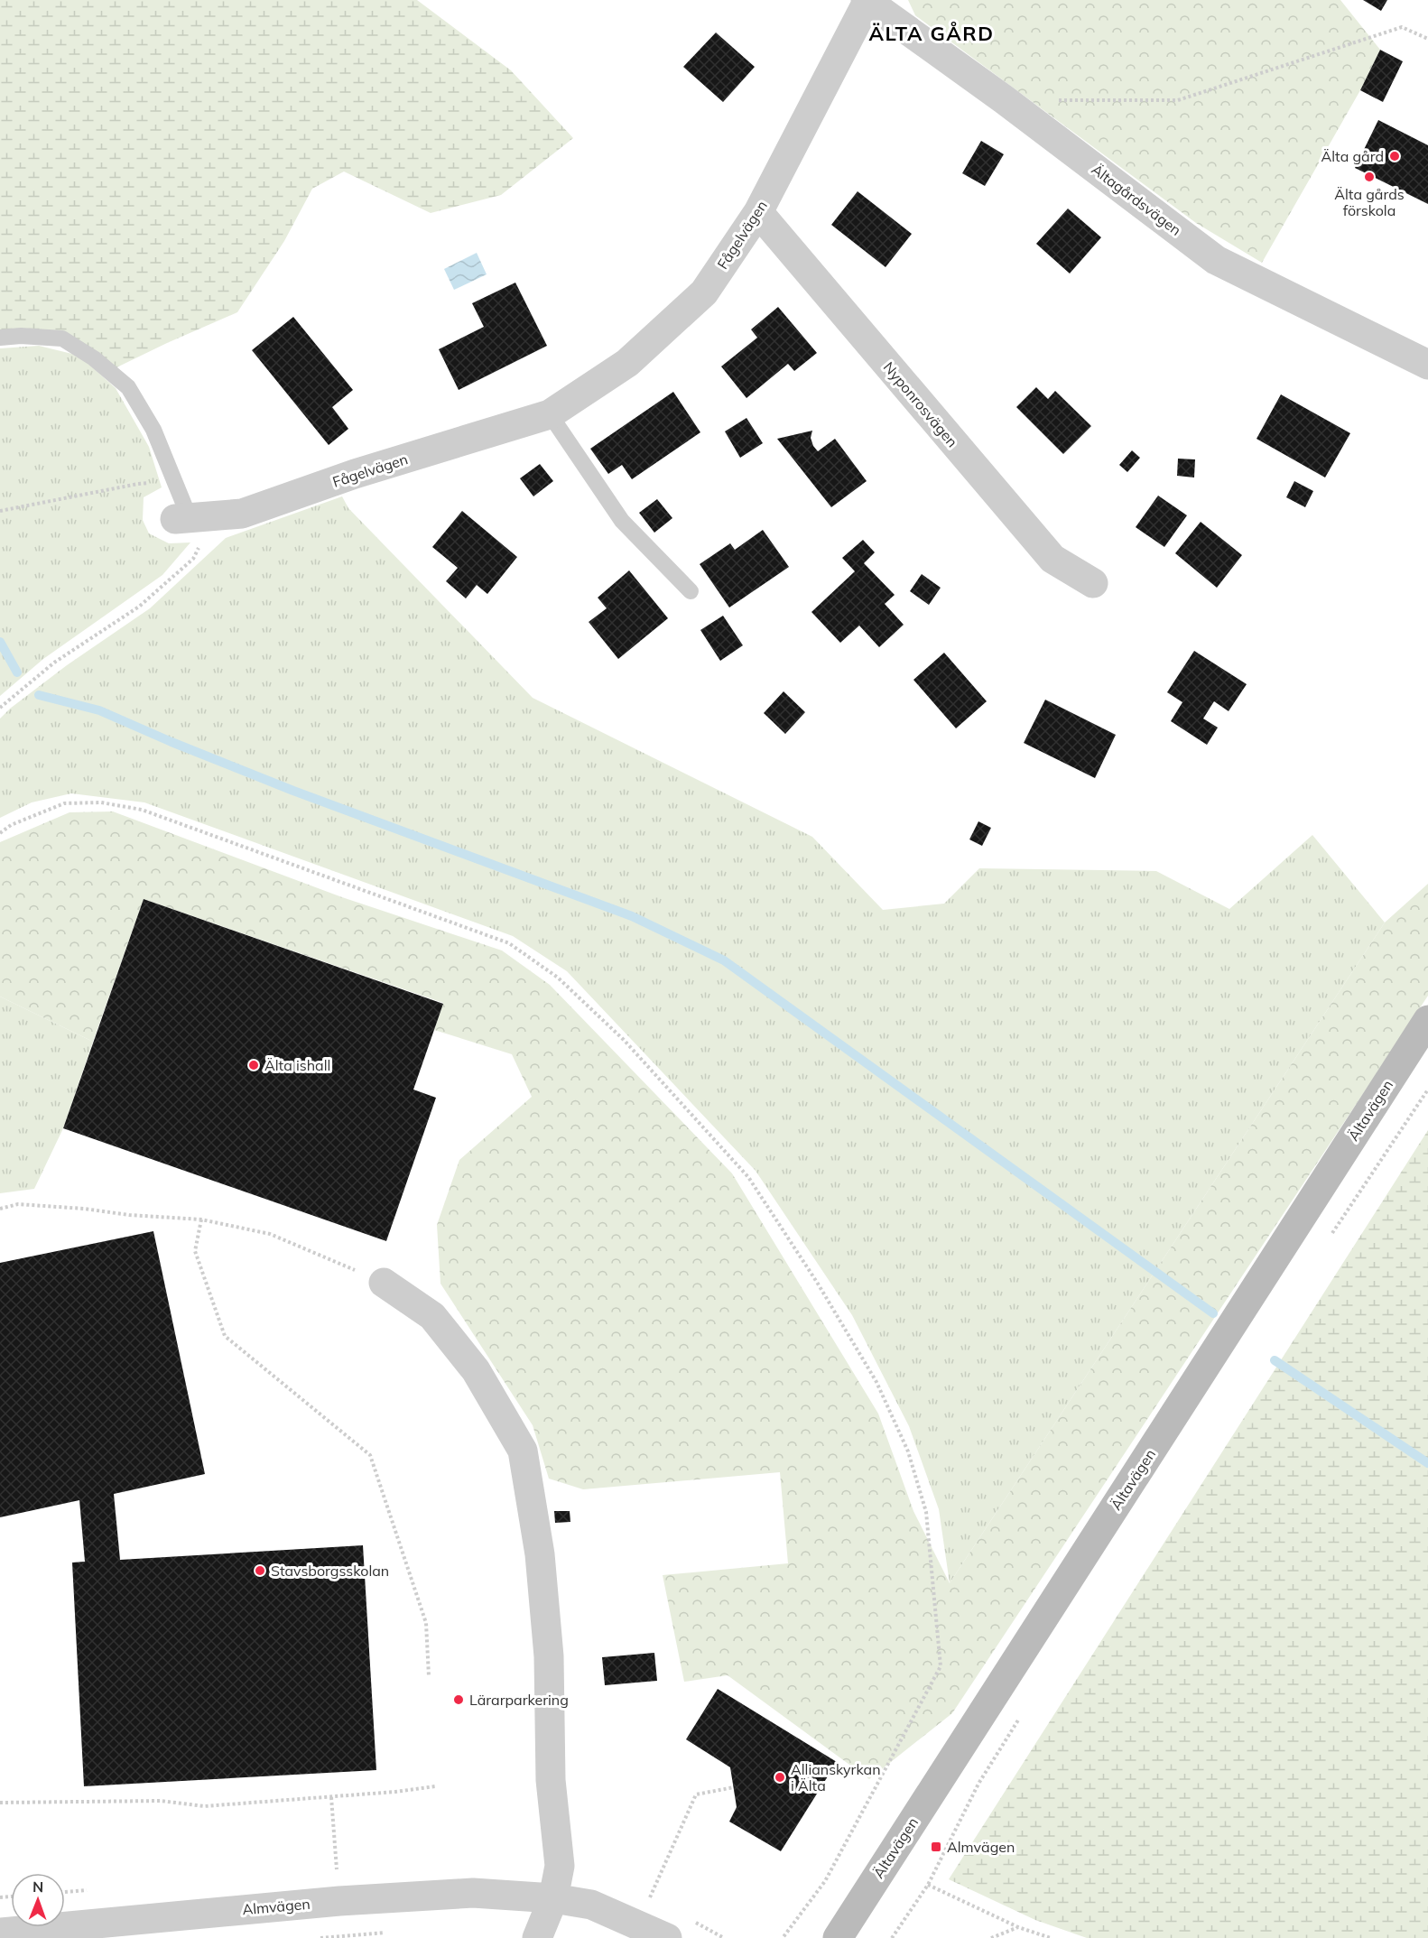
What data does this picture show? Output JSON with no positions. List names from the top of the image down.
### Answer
{
  "streets": {
    "main road": ["Ältavägen"],
    "street": [
      "Ältagårdsvägen",
      "Fågelvägen",
      "Nyponrosvägen",
      "Almvägen"
    ]
  },
  "crossings": [
    ["Ältagårdsvägen", "Fågelvägen"],
    ["Fågelvägen", "Nyponrosvägen"]
  ],
  "districts": ["ÄLTA GÅRD"],
  "places": {
    "other": [
      "Älta gård",
      "Älta gårds förskola",
      "Älta ishall",
      "Stavsborgsskolan",
      "Lärarparkering",
      "Allianskyrkan i Älta"
    ],
    "transit": ["Almvägen"]
  },
  "north": "top"
}
